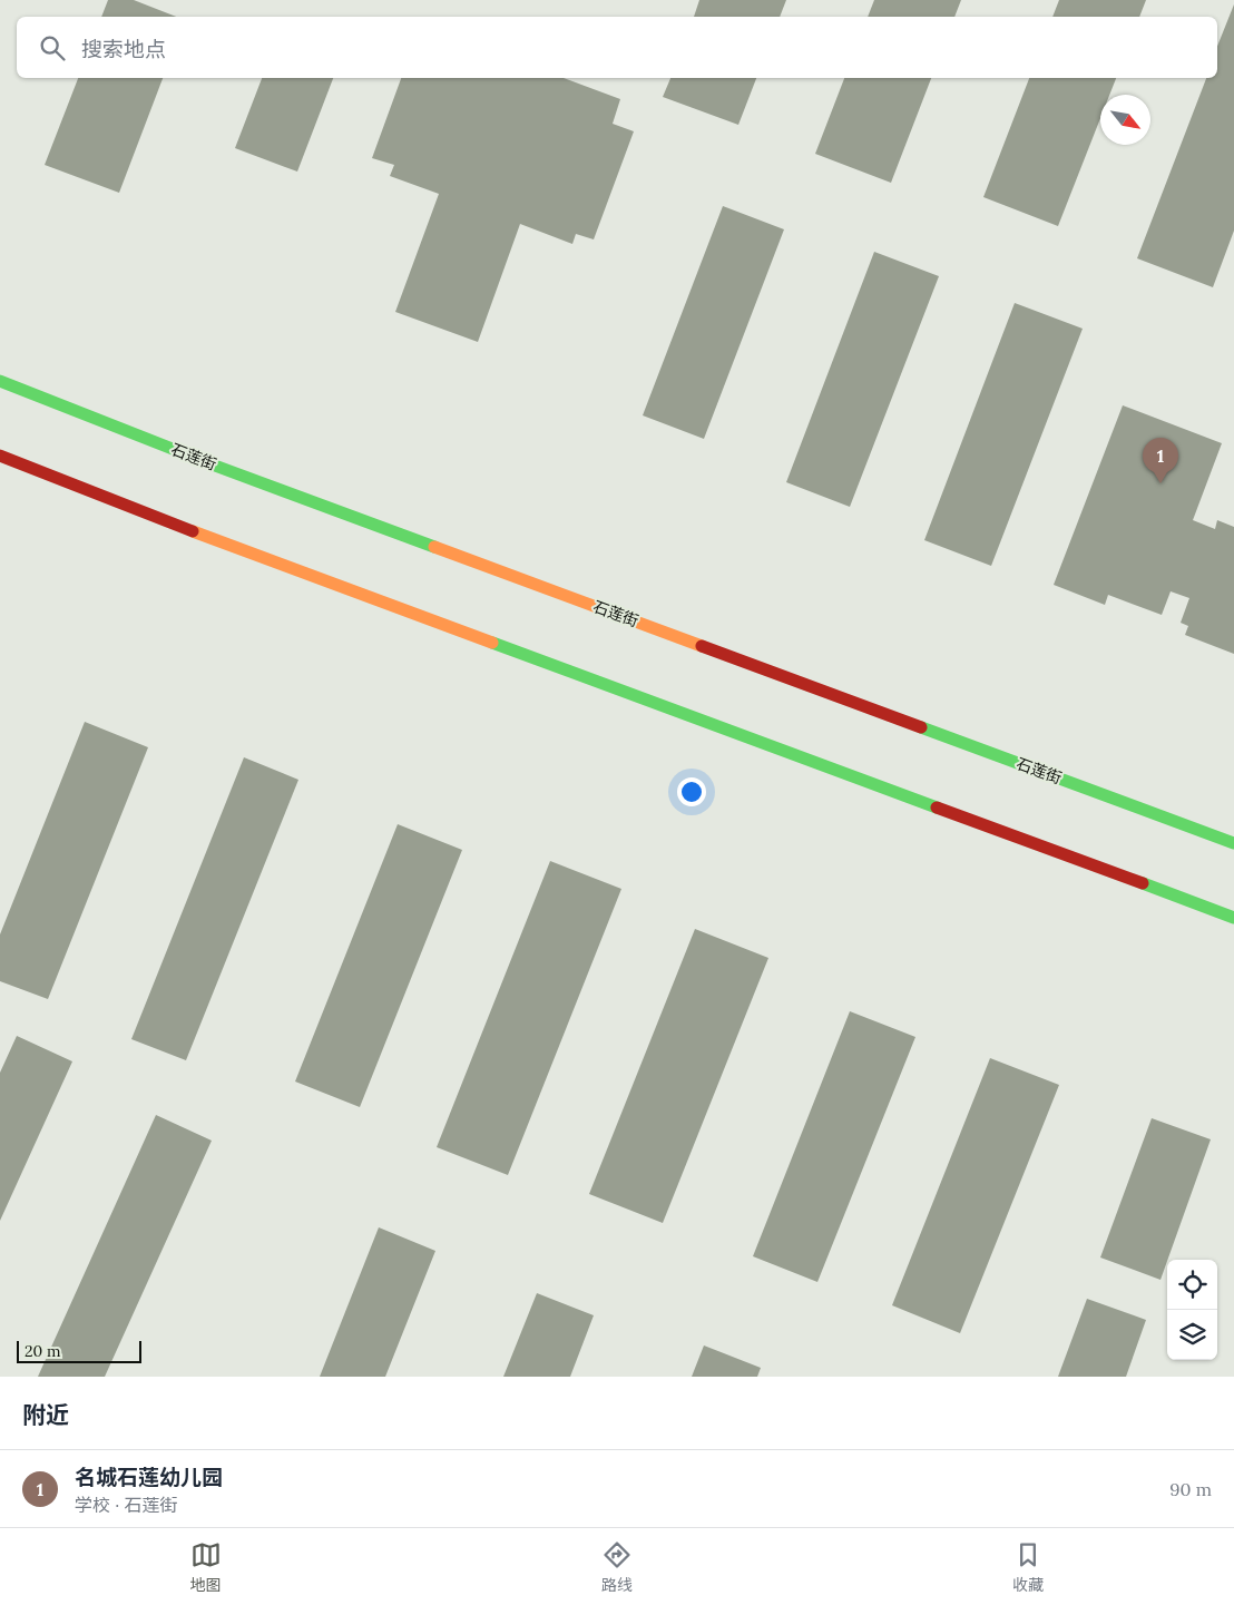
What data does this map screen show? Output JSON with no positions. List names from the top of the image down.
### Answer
{
  "streets": {
    "main road": ["石莲街"]
  },
  "scale_bar": "20 m",
  "north": "bottom right",
  "page": {
    "search": "搜索地点",
    "pins": "1",
    "scale": "20 m",
    "heading": "附近",
    "list": [
      {
        "mark": "1",
        "name": "名城石莲幼儿园",
        "note": "学校 · 石莲街",
        "value": "90 m"
      }
    ],
    "nav": ["地图", "路线", "收藏"]
  }
}
